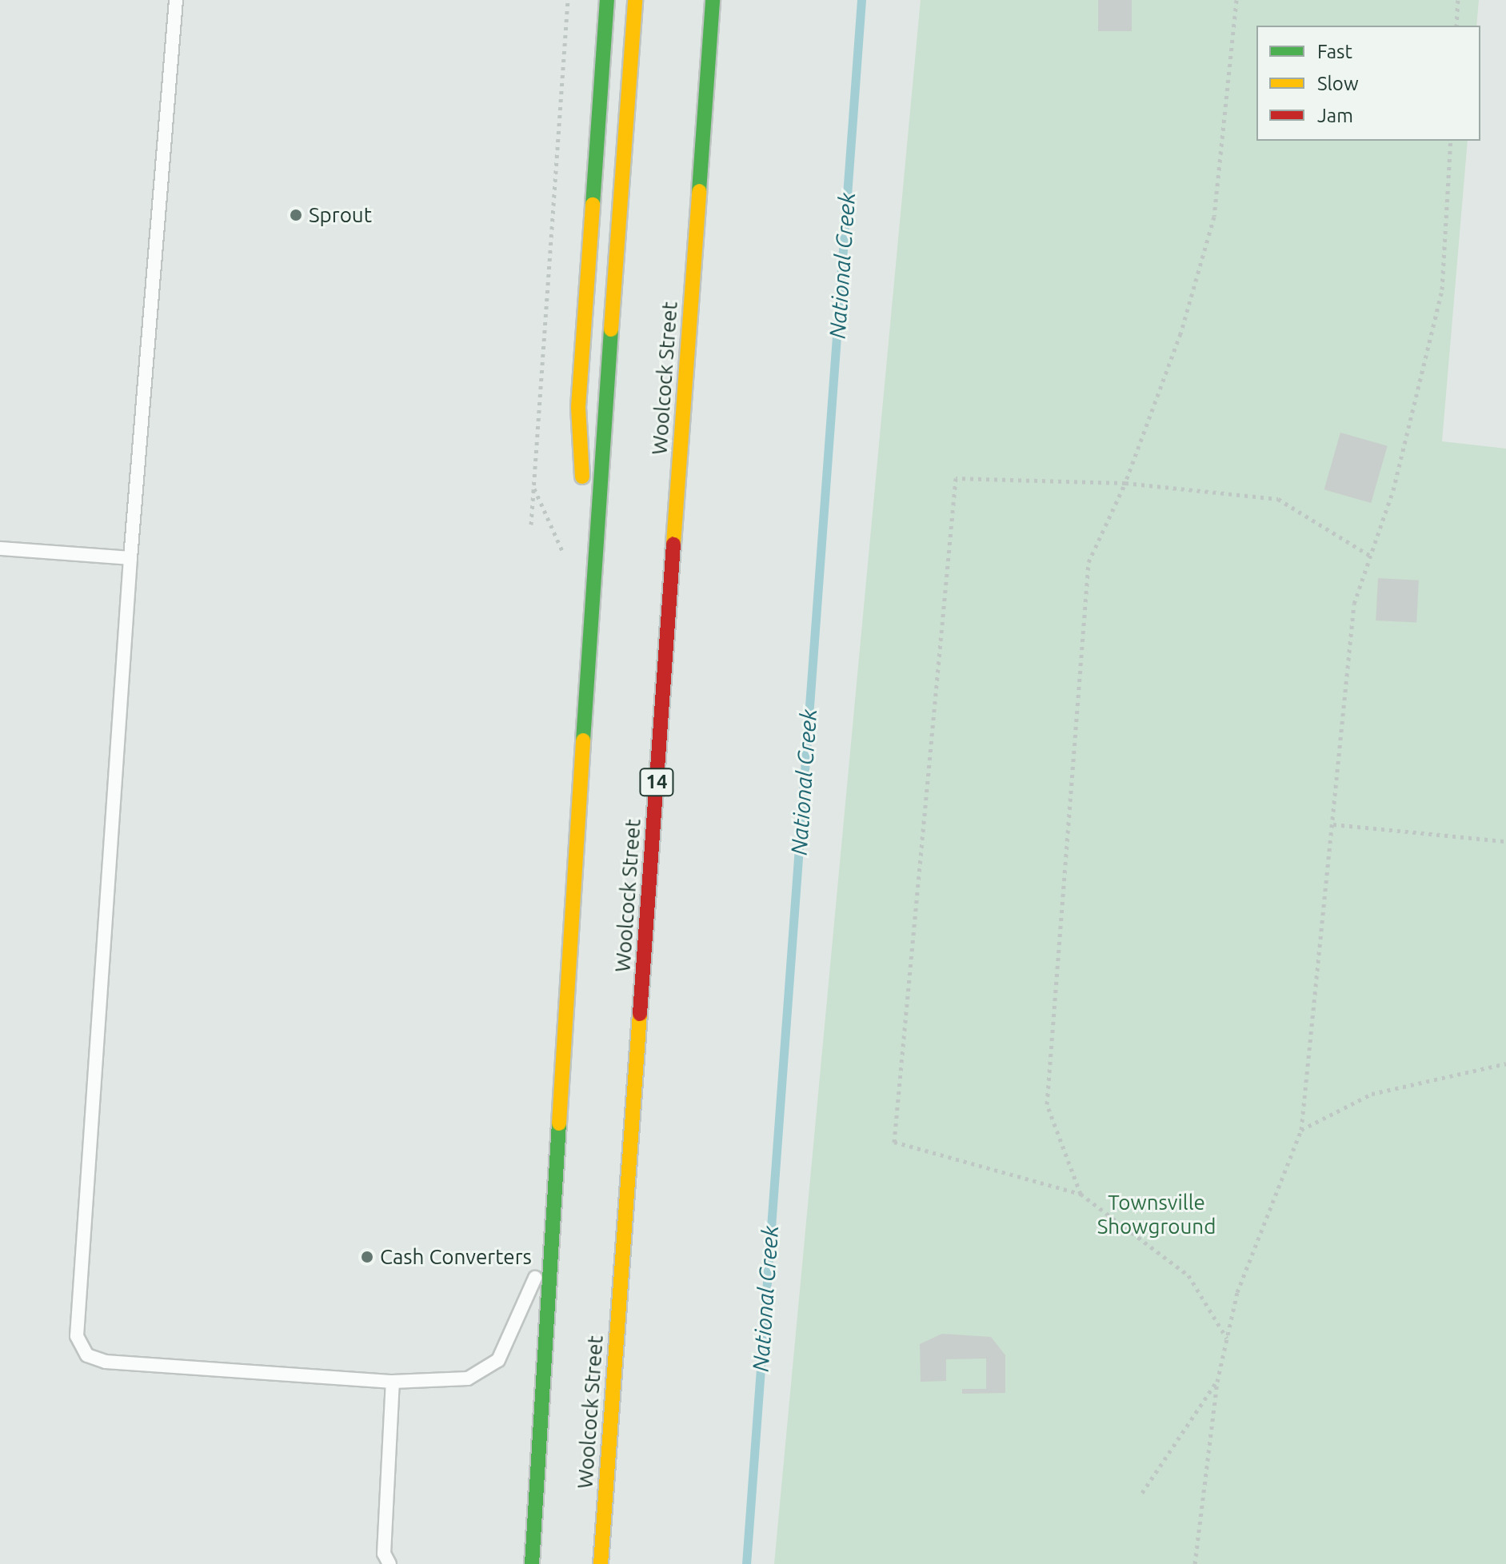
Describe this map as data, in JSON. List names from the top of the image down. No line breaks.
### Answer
{"streets":{"main road":["Woolcock Street","14"]},"water":["National Creek"],"parks":["Townsville Showground"],"places":["Sprout","Cash Converters"],"legend":["Fast","Slow","Jam"]}
